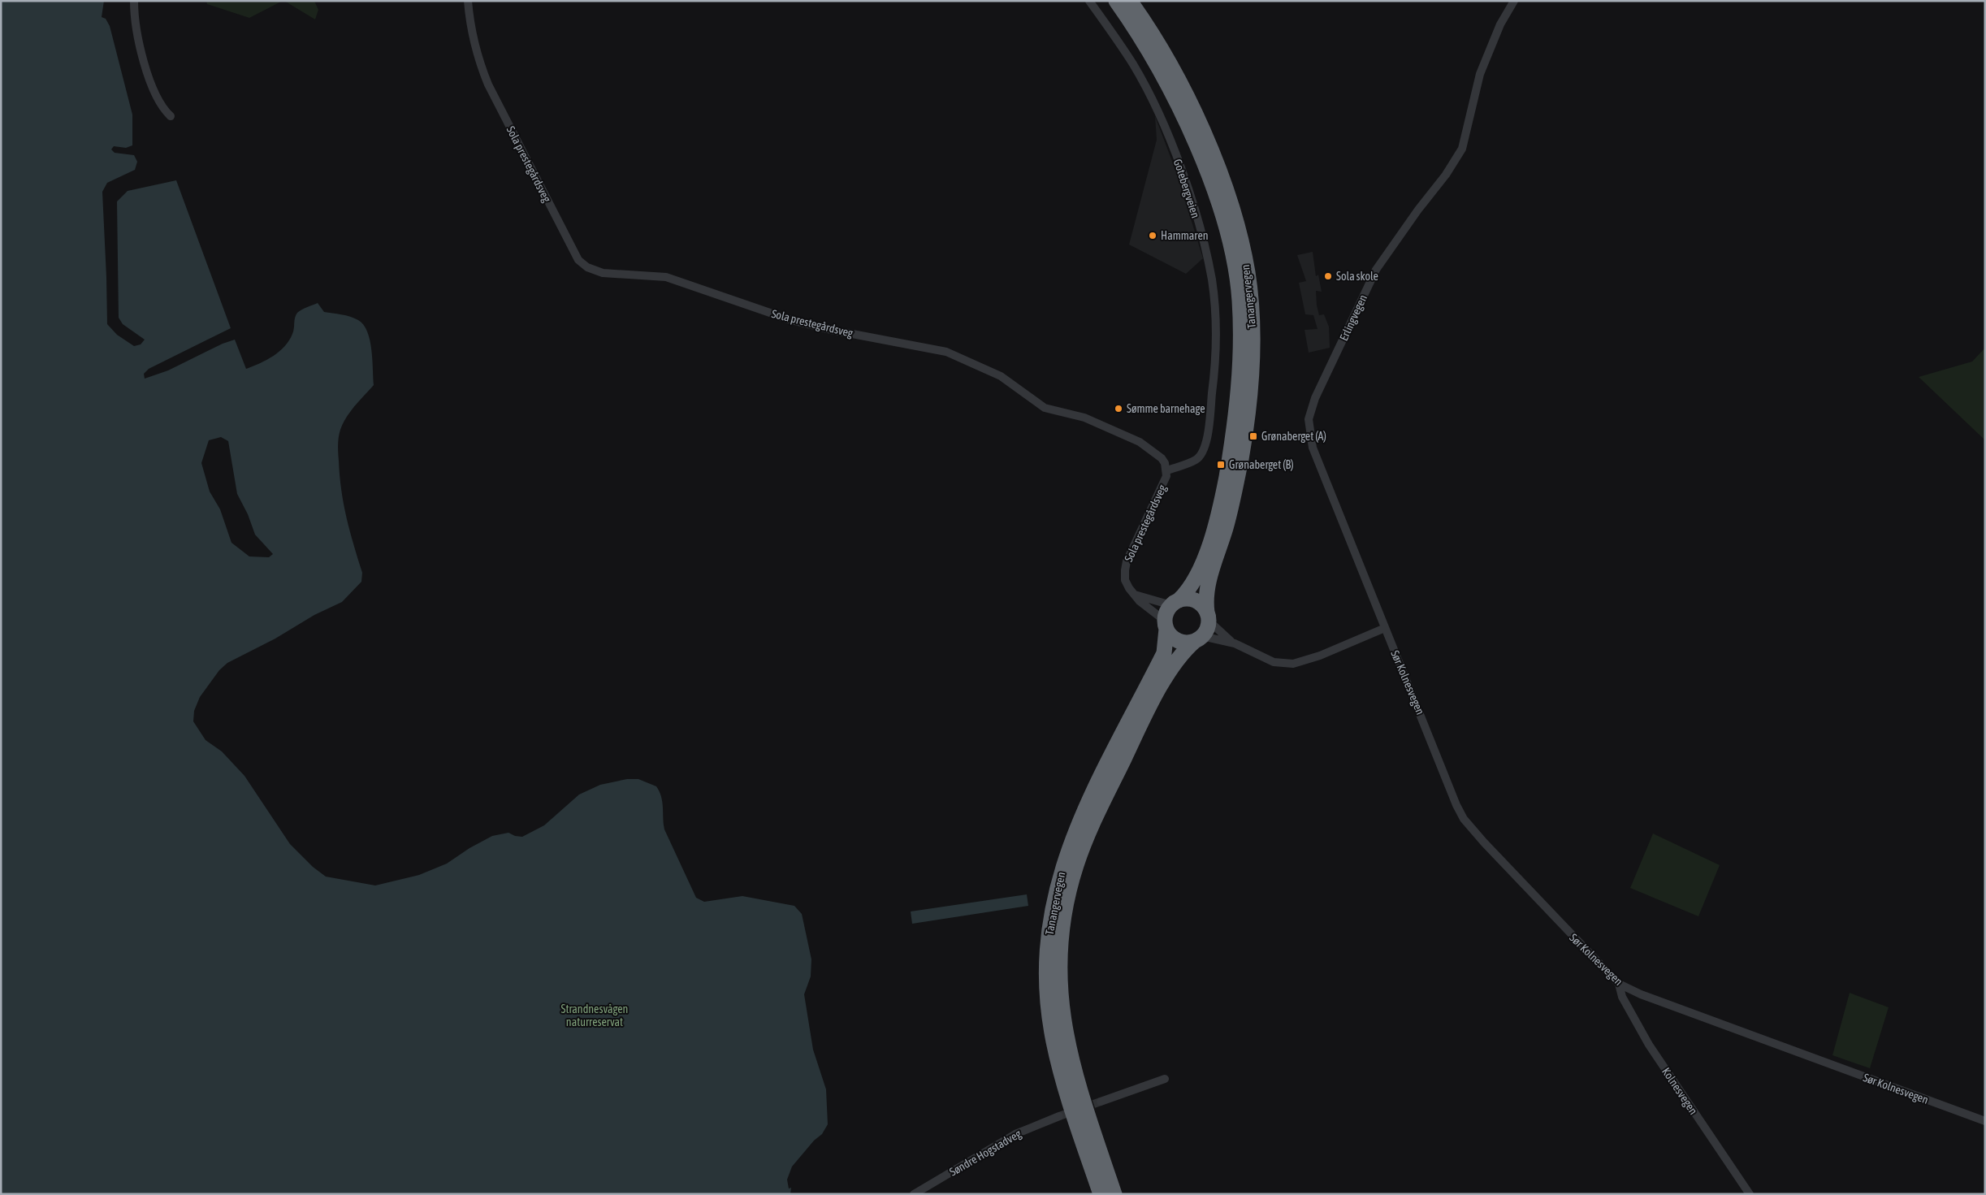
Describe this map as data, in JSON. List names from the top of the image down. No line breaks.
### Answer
{"streets":{"highway":["Tanangervegen"],"street":["Sola prestegårdsveg","Gotebergveien","Erlingvegen","Sør Kolnesvegen","Kolnesvegen","Søndre Hogstadveg"]},"crossings":[["Sola prestegårdsveg","Gotebergveien"],["Sola prestegårdsveg","Tanangervegen"],["Erlingvegen","Sør Kolnesvegen"],["Sør Kolnesvegen","Kolnesvegen"]],"parks":["Strandnesvågen naturreservat"],"places":{"other":["Hammaren","Sola skole","Sømme barnehage"],"transit":["Grønaberget (A)","Grønaberget (B)"]}}
